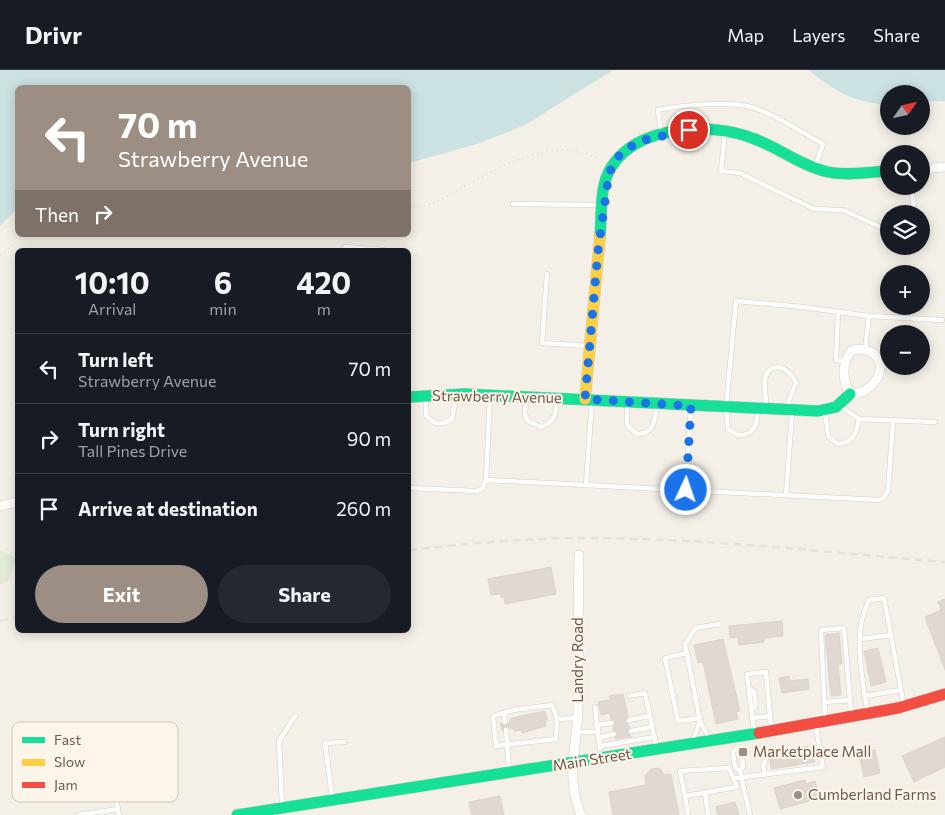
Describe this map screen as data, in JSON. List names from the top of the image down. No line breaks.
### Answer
{"streets":{"main road":["Strawberry Avenue","Main Street"],"street":["Landry Road"]},"crossings":[["Landry Road","Main Street"]],"places":{"transit":["Marketplace Mall"],"other":["Cumberland Farms"]},"legend":["Fast","Slow","Jam"],"north":"top right","page":{"header":"Drivr","nav":["Map","Layers","Share"],"map_buttons":["+","−"],"turn":["70 m","Strawberry Avenue"],"then":"Then","eta":["10:10","Arrival","6","min","420","m"],"list":[{"name":"Turn left","note":"Strawberry Avenue","value":"70 m"},{"name":"Turn right","note":"Tall Pines Drive","value":"90 m"},{"name":"Arrive at destination","value":"260 m"}],"buttons":["Exit","Share"]}}
